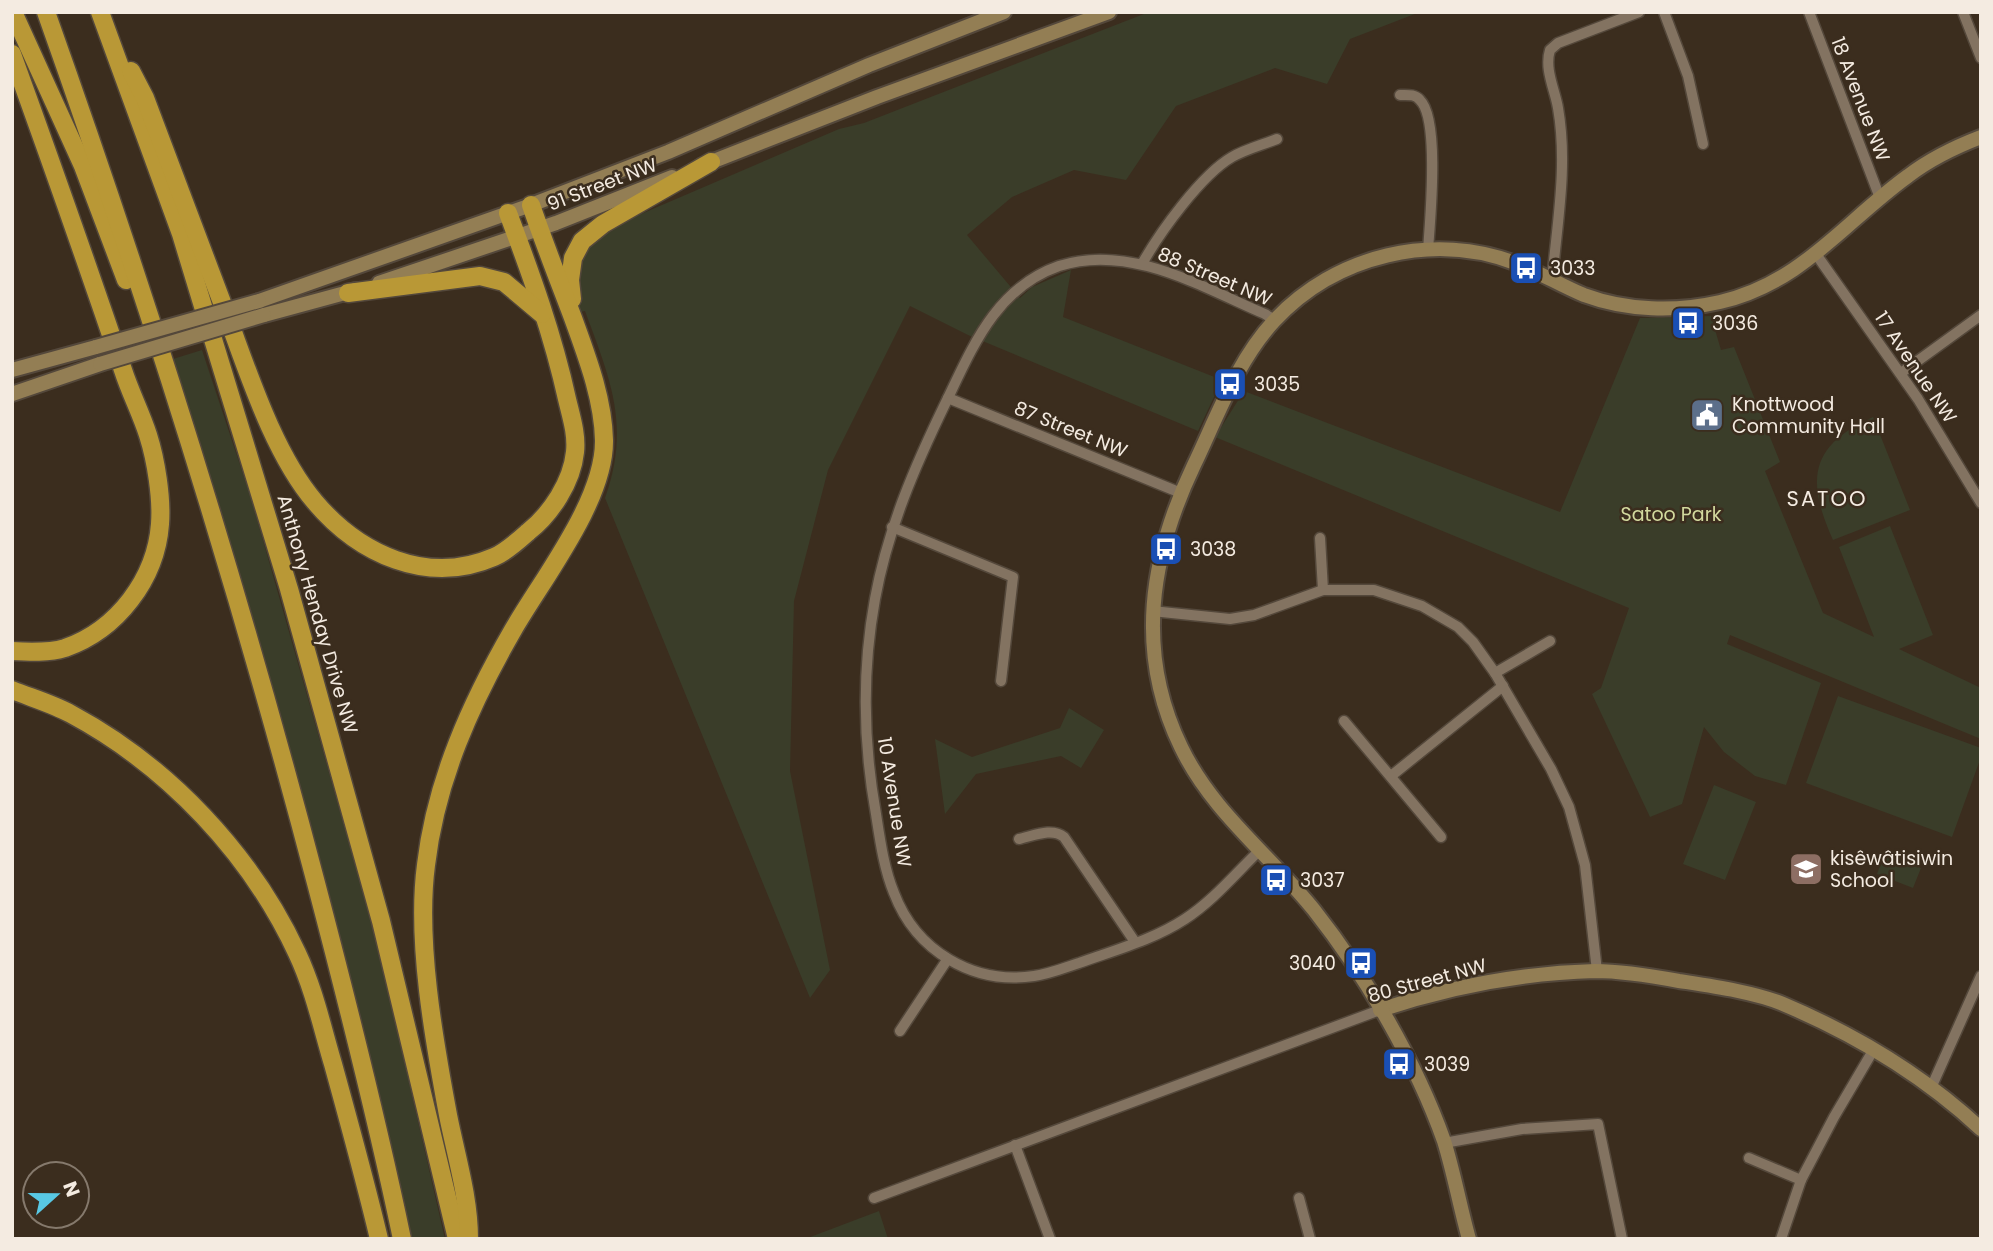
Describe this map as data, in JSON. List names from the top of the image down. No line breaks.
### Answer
{"streets":{"highway":["Anthony Henday Drive NW"],"street":["18 Avenue NW","91 Street NW","88 Street NW","17 Avenue NW","87 Street NW","10 Avenue NW","80 Street NW"]},"crossings":[["88 Street NW","10 Avenue NW"],["87 Street NW","10 Avenue NW"]],"districts":["SATOO"],"parks":["Satoo Park"],"places":{"bus stop":["3033","3036","3035","3038","3037","3040","3039"],"public building":["Knottwood Community Hall"],"school or university":["kisêwâtisiwin School"]},"north":"right"}
